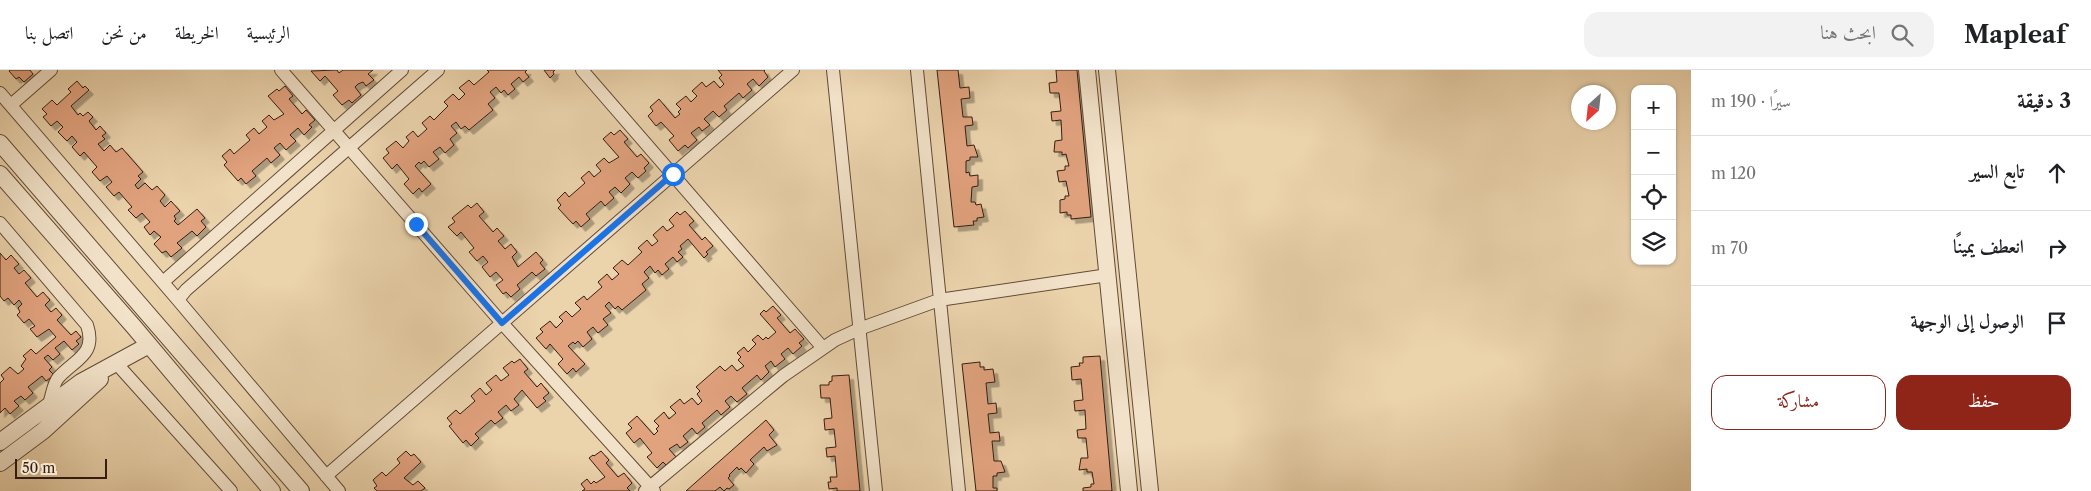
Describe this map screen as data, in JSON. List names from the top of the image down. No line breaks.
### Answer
{"scale_bar":"50 m","north":"bottom left","page":{"header":"Mapleaf","search":"ابحث هنا","nav":["الرئيسية","الخريطة","من نحن","اتصل بنا"],"heading":["3 دقيقة","سيرًا · 190 m"],"map_buttons":["+","−"],"list":[["تابع السير","120 m"],["انعطف يمينًا","70 m"],"الوصول إلى الوجهة"],"buttons":["حفظ","مشاركة"],"scale":"50 m"}}
